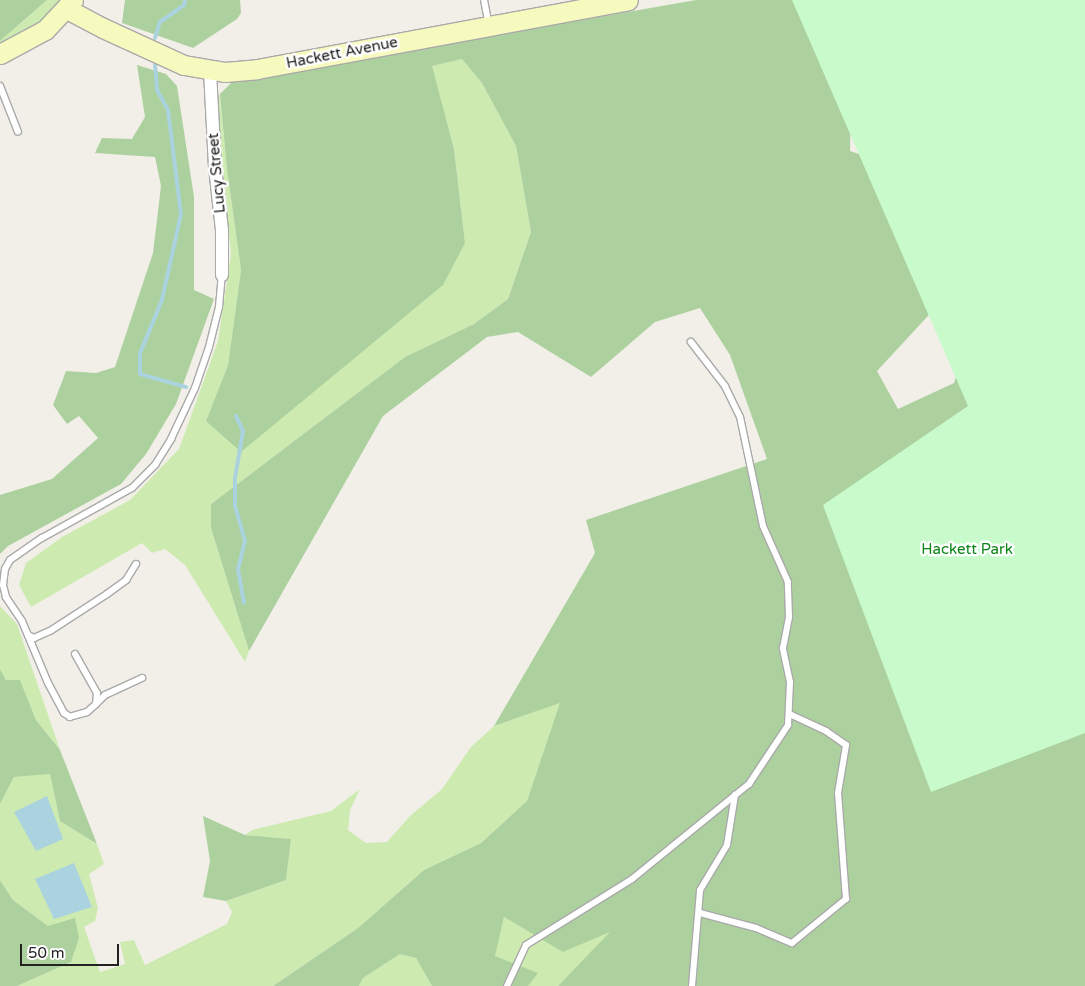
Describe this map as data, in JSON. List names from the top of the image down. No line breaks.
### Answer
{"streets":{"main road":["Hackett Avenue"],"street":["Lucy Street"]},"crossings":[["Hackett Avenue","Lucy Street"]],"parks":["Hackett Park"],"scale_bar":"50 m"}
